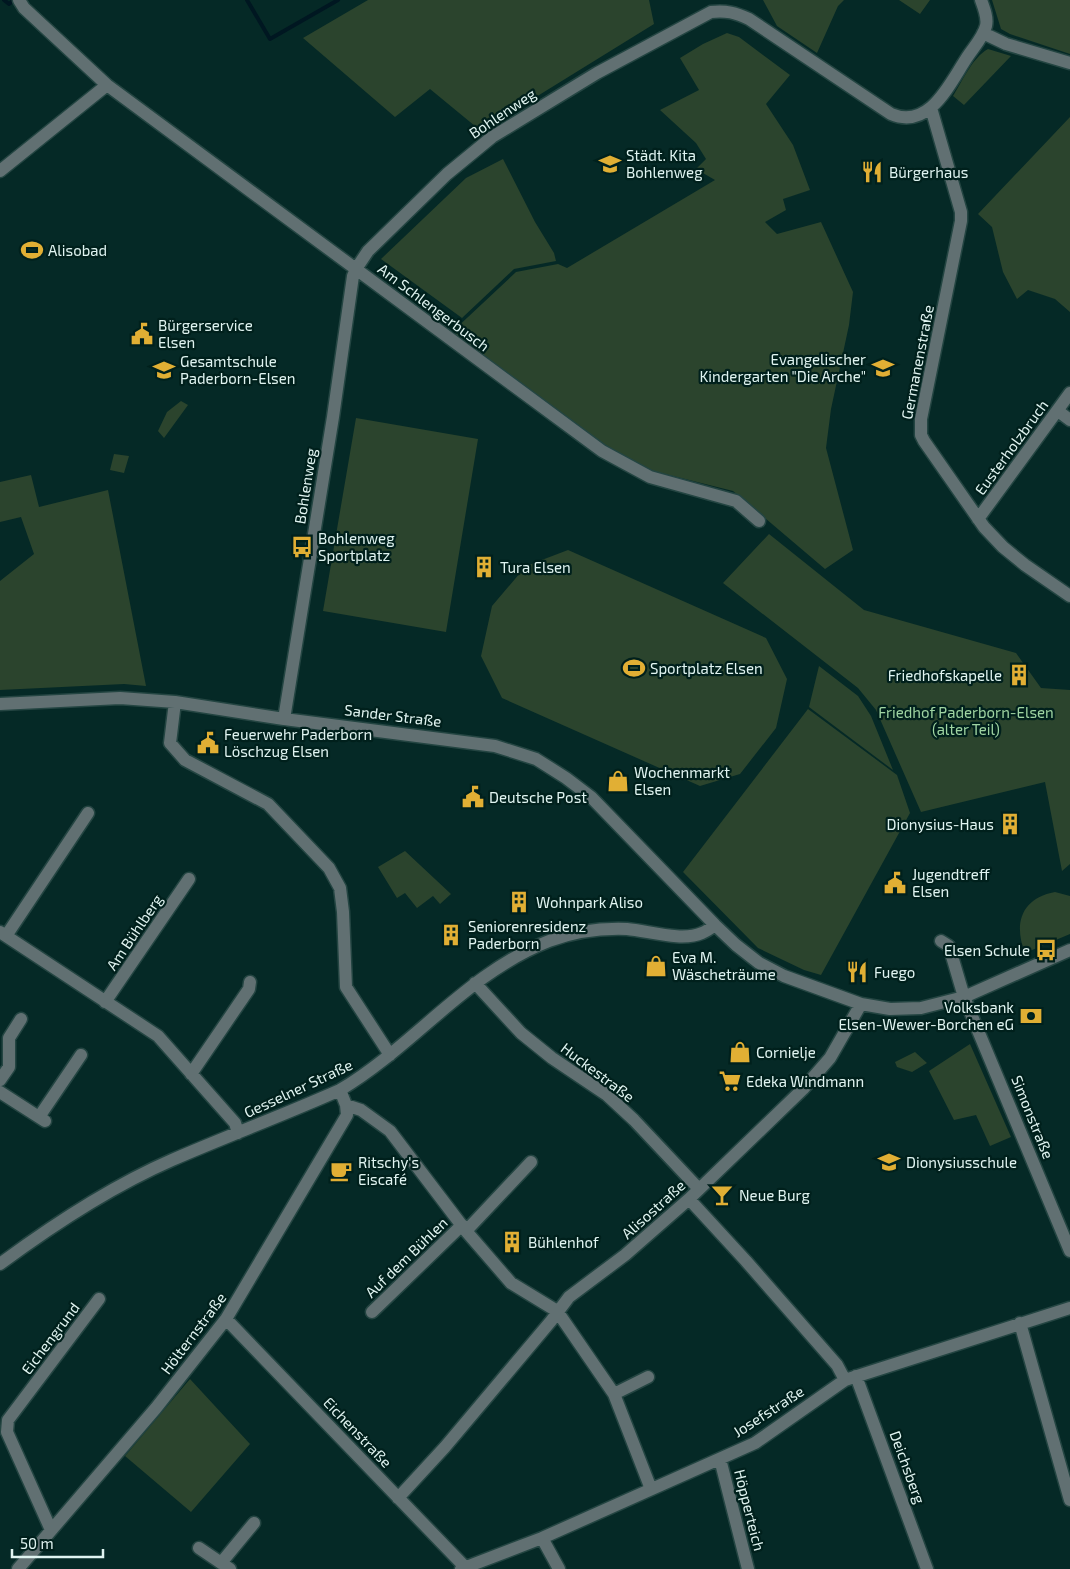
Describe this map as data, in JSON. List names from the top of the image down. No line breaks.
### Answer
{"streets":{"street":["Bohlenweg","Am Schlengerbusch","Germanenstraße","Eusterholzbruch","Sander Straße","Am Bühlberg","Huckestraße","Gesselner Straße","Simonstraße","Alisostraße","Auf dem Bühlen","Hölternstraße","Eichengrund","Josefstraße","Eichenstraße","Deichsberg","Höpperteich"]},"crossings":[["Bohlenweg","Am Schlengerbusch"],["Bohlenweg","Germanenstraße"],["Bohlenweg","Sander Straße"],["Germanenstraße","Eusterholzbruch"],["Sander Straße","Gesselner Straße"],["Sander Straße","Simonstraße"],["Sander Straße","Alisostraße"],["Huckestraße","Gesselner Straße"],["Huckestraße","Alisostraße"],["Alisostraße","Auf dem Bühlen"],["Alisostraße","Eichenstraße"],["Auf dem Bühlen","Hölternstraße"],["Auf dem Bühlen","Josefstraße"],["Hölternstraße","Eichengrund"],["Hölternstraße","Eichenstraße"],["Josefstraße","Eichenstraße"],["Josefstraße","Deichsberg"],["Josefstraße","Höpperteich"]],"parks":["Friedhof Paderborn-Elsen (alter Teil)"],"places":{"school or university":["Städt. Kita Bohlenweg","Evangelischer Kindergarten \"Die Arche\"","Gesamtschule Paderborn-Elsen","Dionysiusschule"],"restaurant":["Bürgerhaus","Fuego"],"sports":["Alisobad","Sportplatz Elsen"],"public building":["Bürgerservice Elsen","Feuerwehr Paderborn Löschzug Elsen","Deutsche Post","Jugendtreff Elsen"],"bus stop":["Bohlenweg Sportplatz","Elsen Schule"],"building":["Tura Elsen","Friedhofskapelle","Dionysius-Haus","Wohnpark Aliso","Seniorenresidenz Paderborn","Bühlenhof"],"shop":["Wochenmarkt Elsen","Eva M. Wäscheträume","Cornielje"],"bank":["Volksbank Elsen-Wewer-Borchen eG"],"supermarket":["Edeka Windmann"],"cafe":["Ritschy's Eiscafé"],"bar":["Neue Burg"]},"scale_bar":"50 m"}
